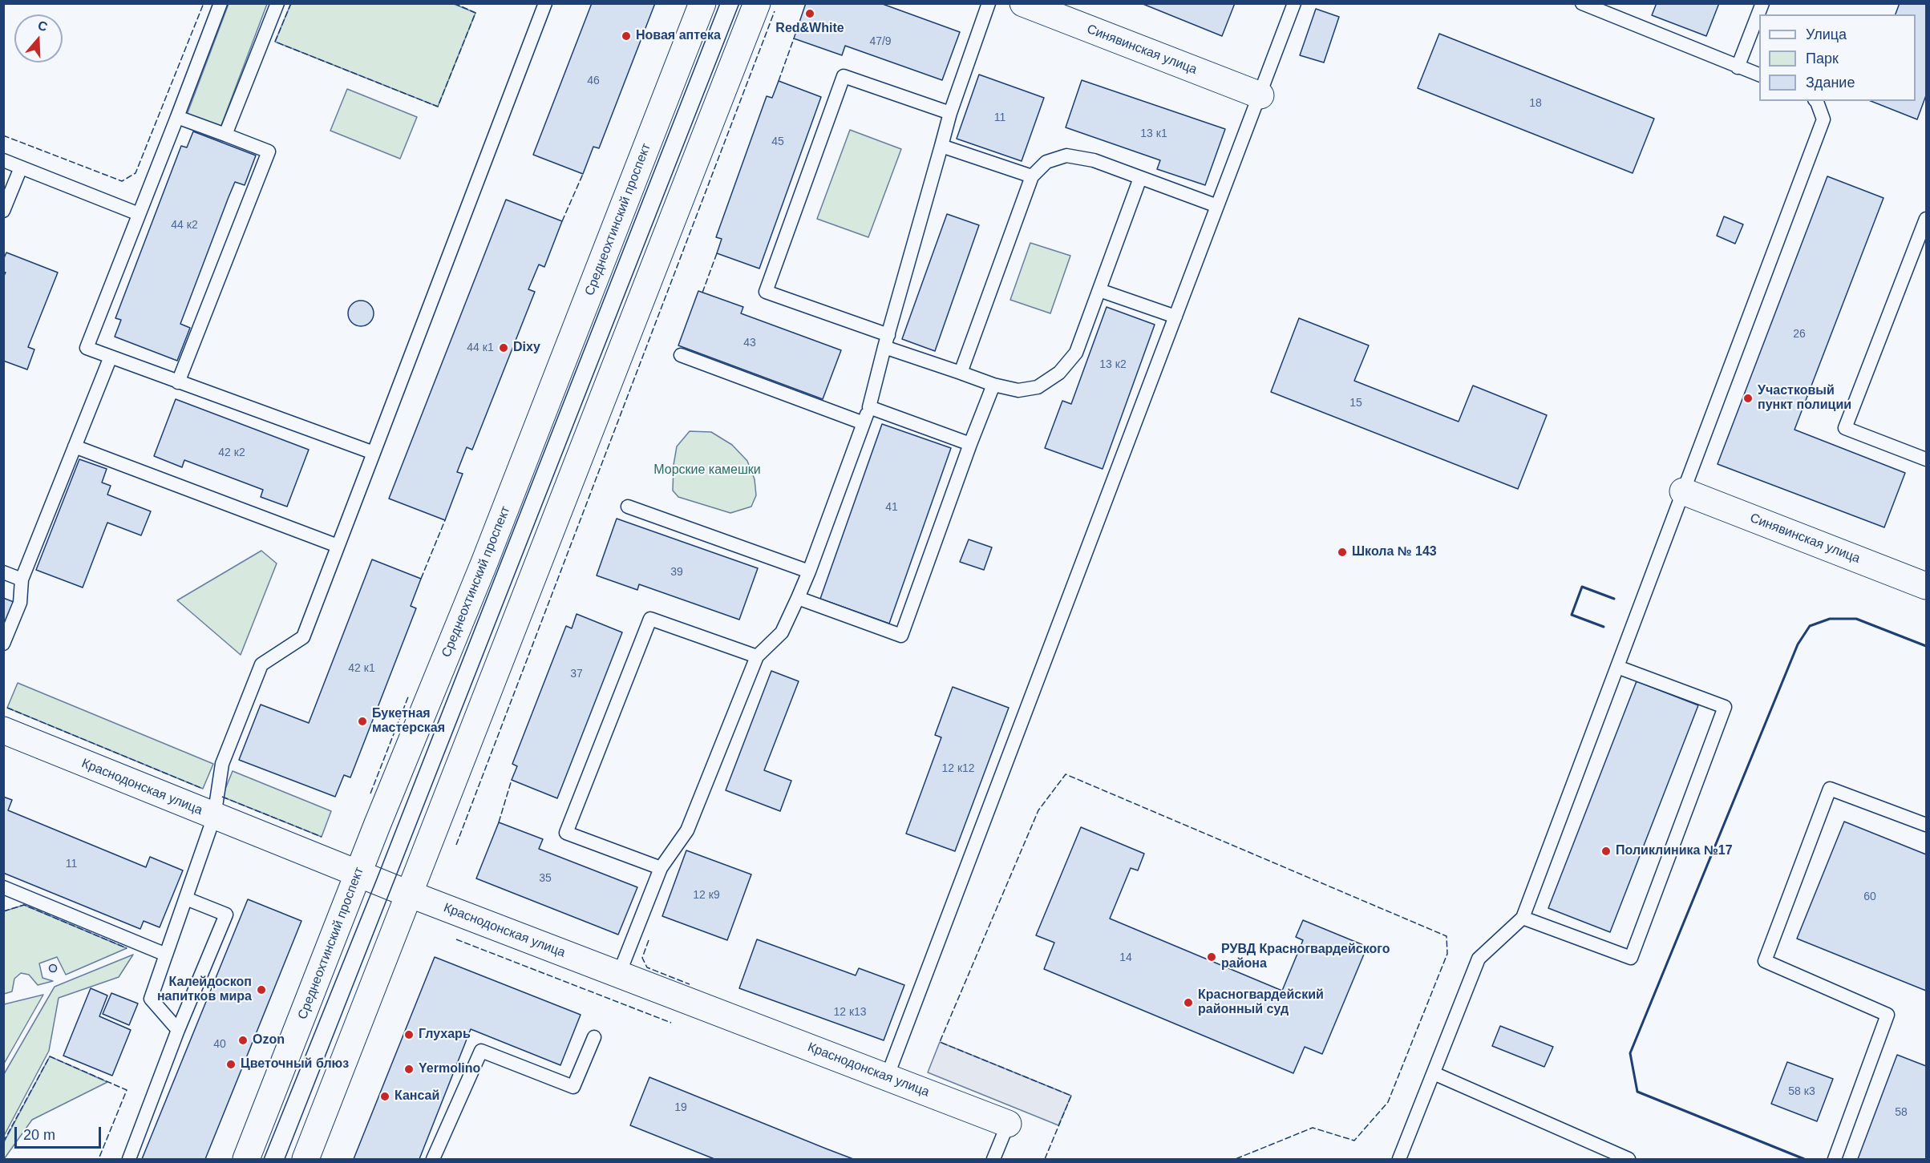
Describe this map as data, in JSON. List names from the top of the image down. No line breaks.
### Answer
{"streets":{"main road":["Синявинская улица","Среднеохтинский проспект","Краснодонская улица"]},"crossings":[["Среднеохтинский проспект","Краснодонская улица"]],"parks":["Морские камешки"],"places":["Red&White","Новая аптека","Dixy","Участковый пункт полиции","Школа № 143","Букетная мастерская","Поликлиника №17","РУВД Красногвардейского района","Калейдоскоп напитков мира","Красногвардейский районный суд","Глухарь","Ozon","Цветочный блюз","Yermolino","Кансай"],"house_numbers":["47/9","46","18","11","13 к1","45","44 к2","26","43","44 к1","13 к2","15","42 к2","41","39","42 к1","37","12 к12","11","35","12 к9","60","14","12 к13","40","58 к3","19","58"],"legend":["Улица","Парк","Здание"],"scale_bar":"20 m","north":"top"}
